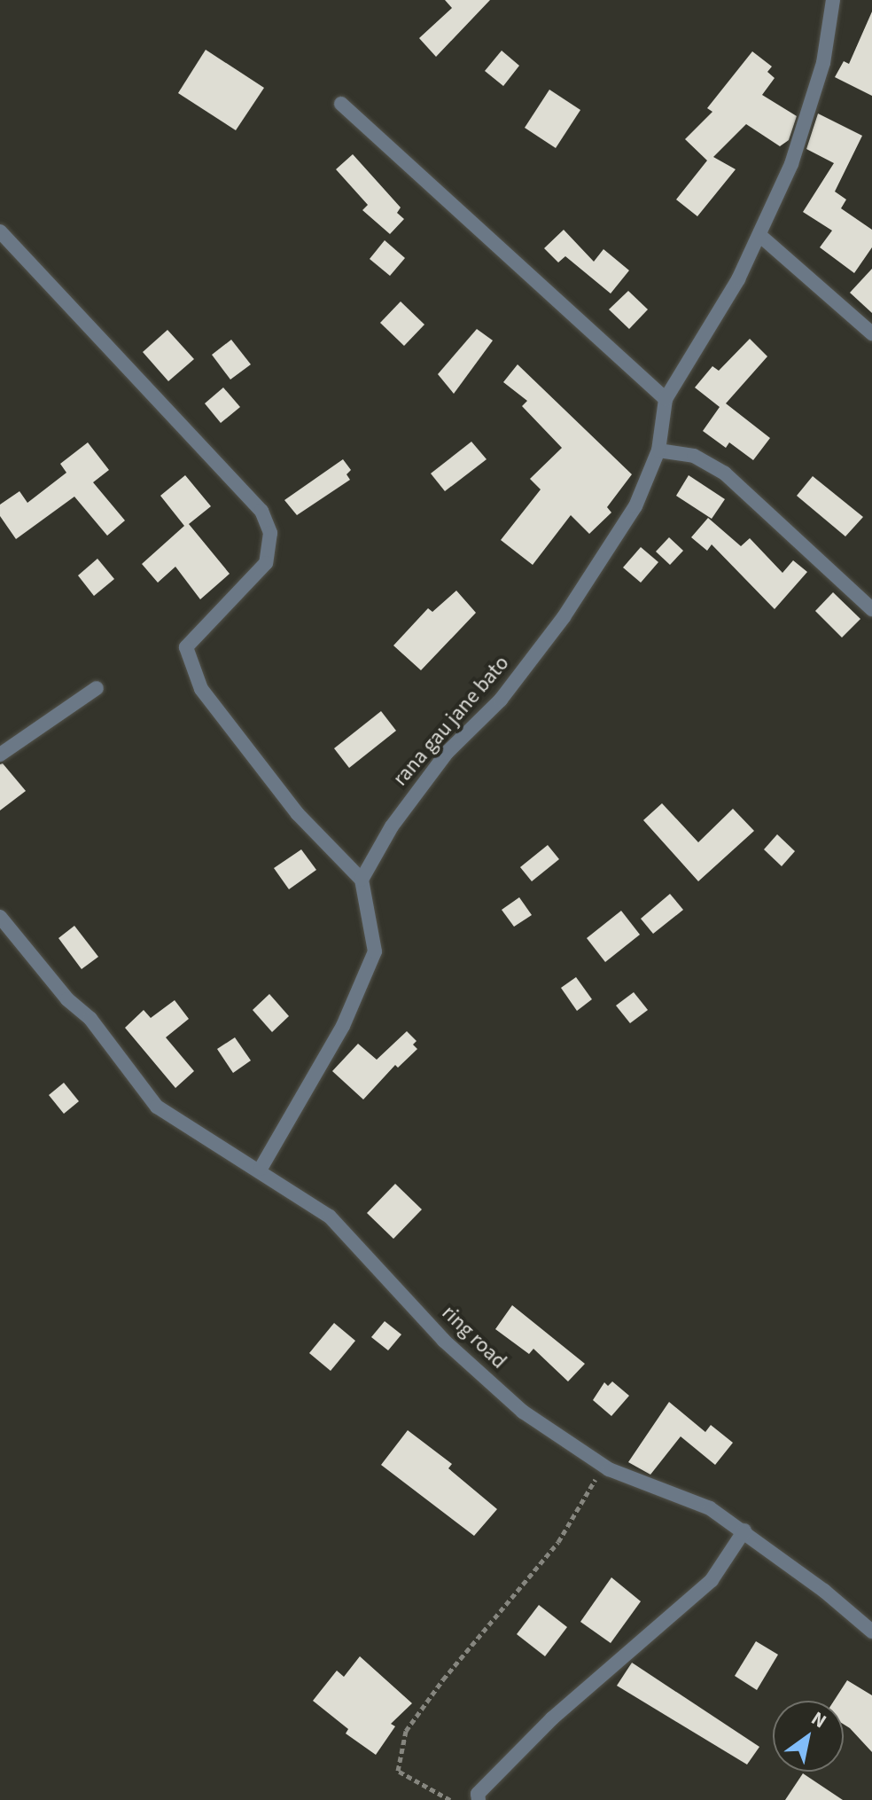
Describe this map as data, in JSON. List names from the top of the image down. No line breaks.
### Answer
{"streets":{"street":["rana gau jane bato","ring road"]},"north":"top right"}
